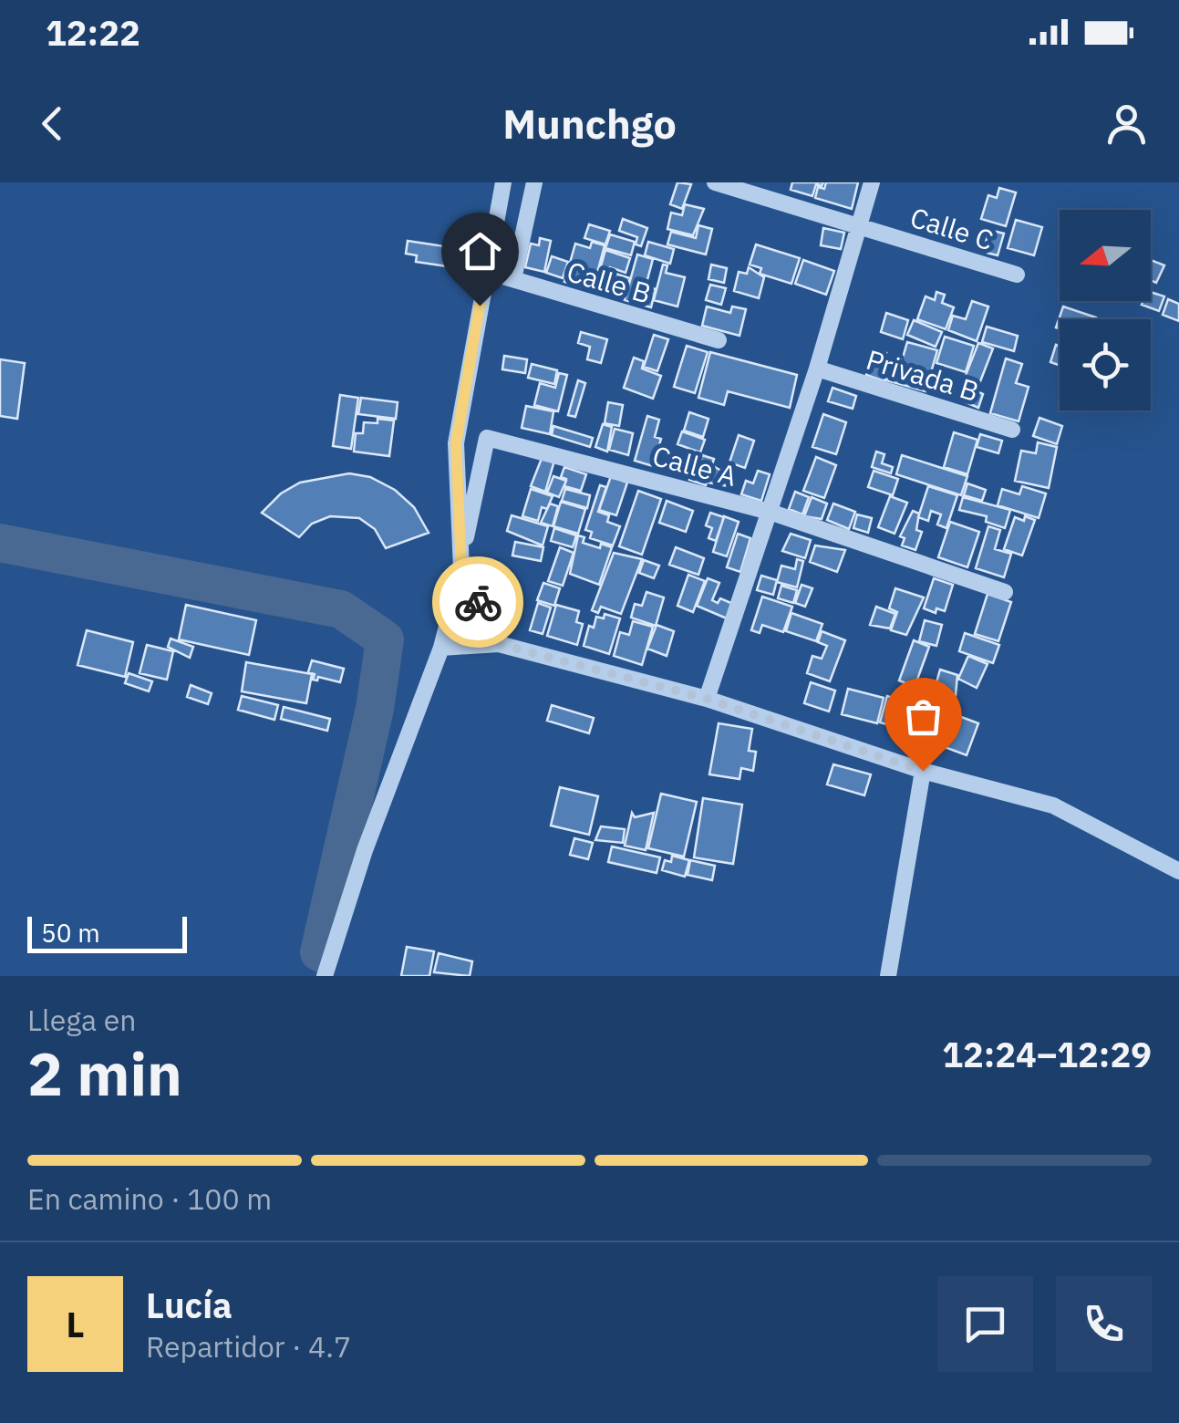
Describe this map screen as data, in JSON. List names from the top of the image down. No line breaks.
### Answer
{"streets":{"street":["Calle C","Calle B","Privada B","Calle A"]},"scale_bar":"50 m","north":"left","page":{"status":"12:22","header":"Munchgo","scale":"50 m","heading":["2 min","Llega en","12:24–12:29"],"panel":["Lucía","Repartidor · 4.7"],"bar":"En camino · 100 m","round":"L"}}
